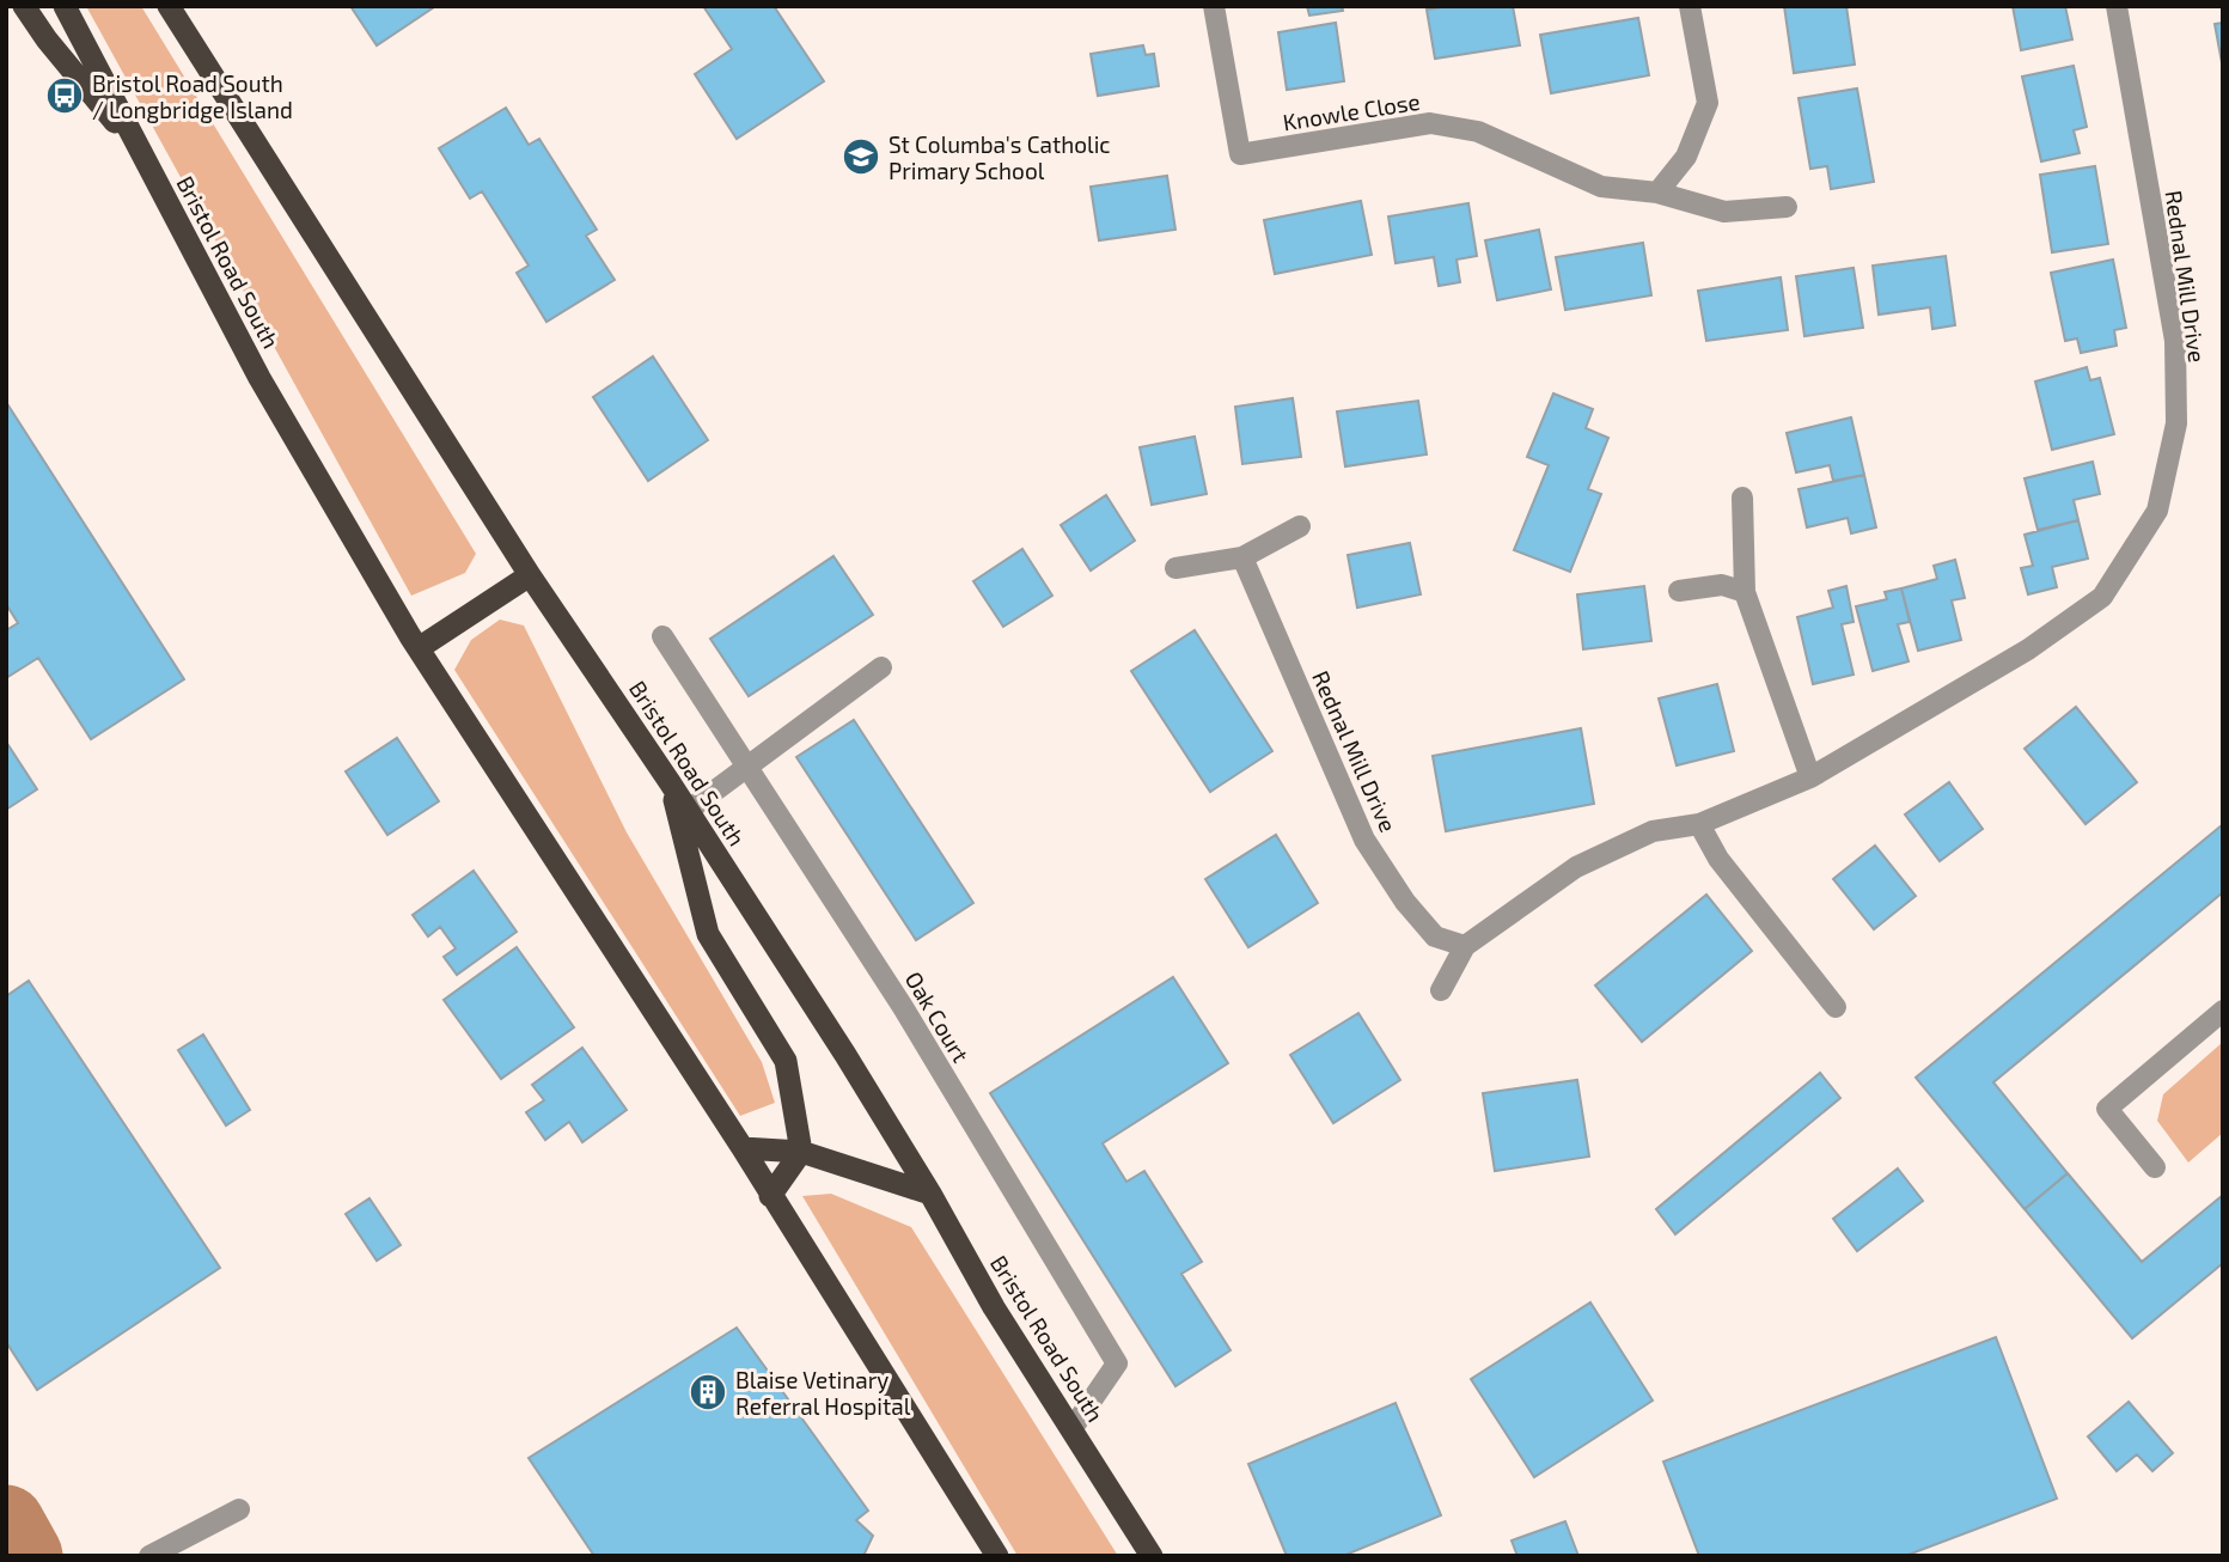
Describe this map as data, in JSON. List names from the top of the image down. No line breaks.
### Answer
{"streets":{"highway":["Bristol Road South"],"street":["Knowle Close","Rednal Mill Drive","Oak Court"]},"crossings":[["Bristol Road South","Oak Court"]],"places":{"bus stop":["Bristol Road South / Longbridge Island"],"school or university":["St Columba's Catholic Primary School"],"building":["Blaise Vetinary Referral Hospital"]}}
